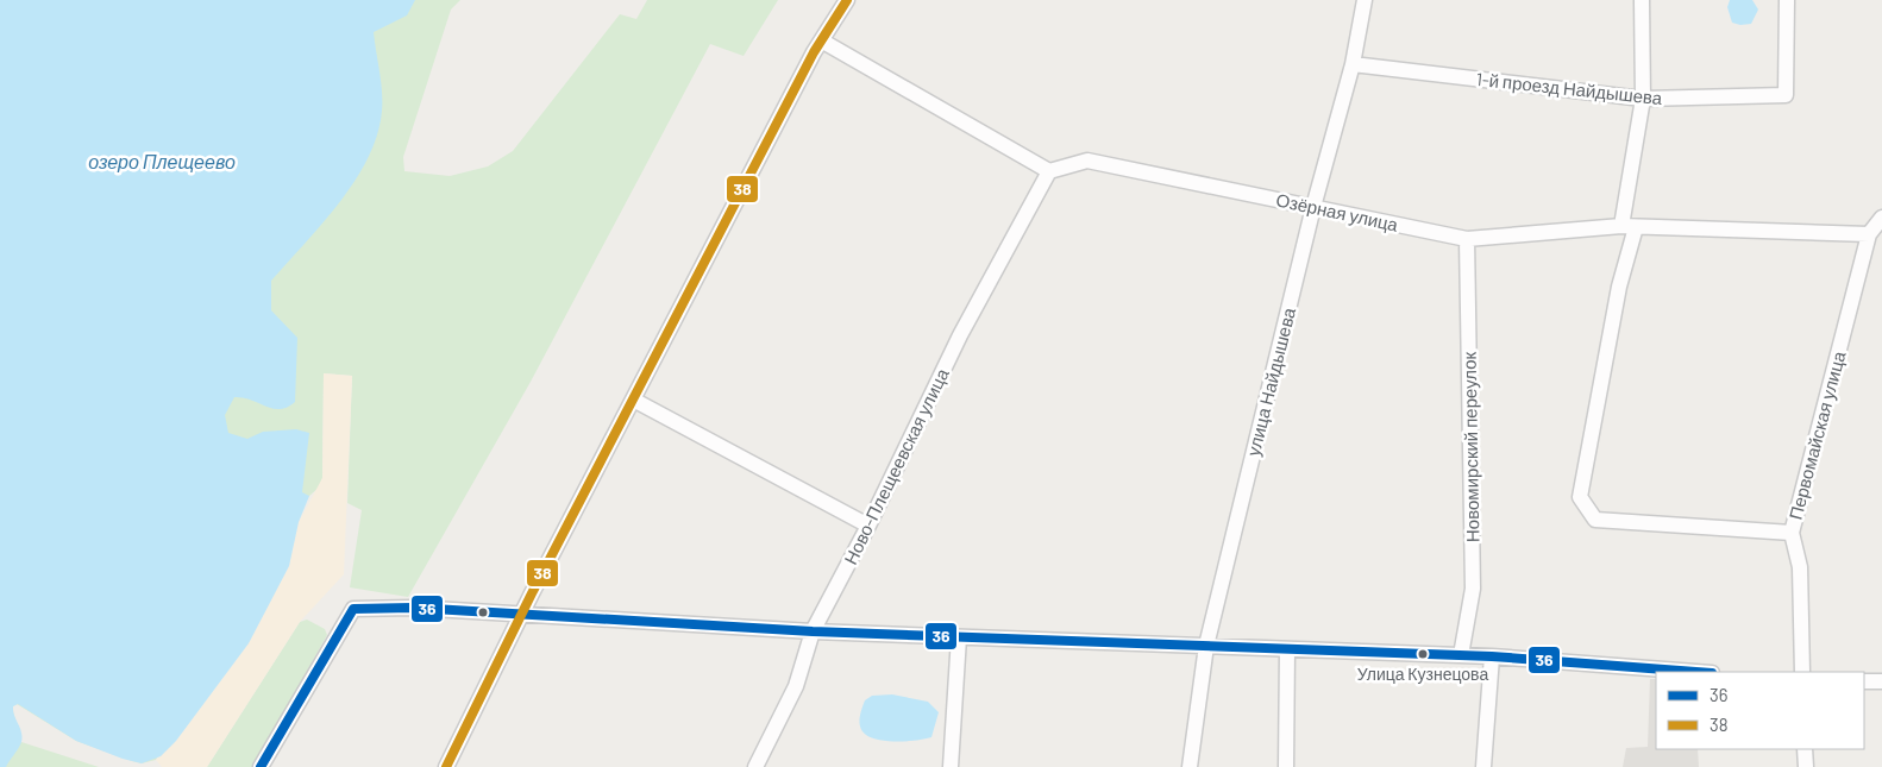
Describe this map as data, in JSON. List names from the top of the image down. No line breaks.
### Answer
{"streets":{"street":["1-й проезд Найдышева","Озёрная улица","улица Найдышева","Первомайская улица","Новомирский переулок","Ново-Плещеевская улица"]},"crossings":[["1-й проезд Найдышева","улица Найдышева"],["Озёрная улица","улица Найдышева"],["Озёрная улица","Первомайская улица"],["Озёрная улица","Новомирский переулок"],["Озёрная улица","Ново-Плещеевская улица"]],"water":["озеро Плещеево"],"places":["Улица Кузнецова"],"lines":["transit line 38","transit line 36"],"legend":["36","38"]}
